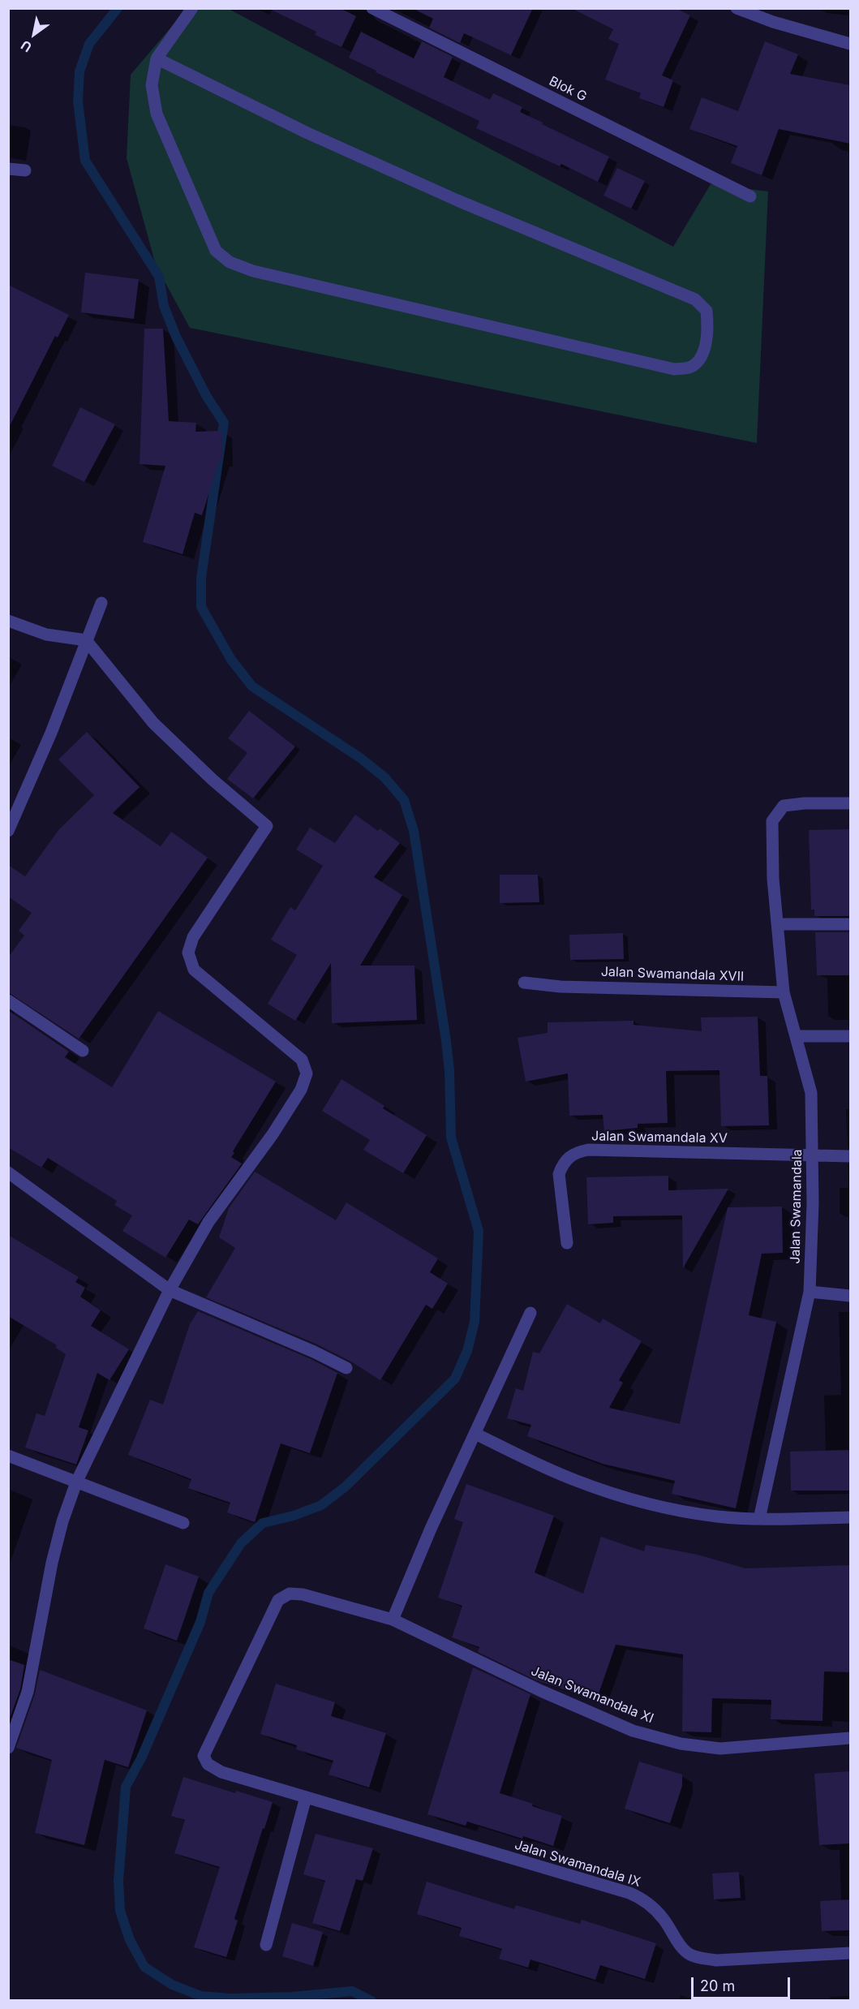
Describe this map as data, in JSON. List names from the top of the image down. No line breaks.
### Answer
{"streets":{"street":["Blok G","Jalan Swamandala XVII","Jalan Swamandala XV","Jalan Swamandala","Jalan Swamandala XI","Jalan Swamandala IX"]},"crossings":[["Jalan Swamandala XVII","Jalan Swamandala"],["Jalan Swamandala XV","Jalan Swamandala"],["Jalan Swamandala XI","Jalan Swamandala IX"]],"scale_bar":"20 m","north":"bottom left"}
